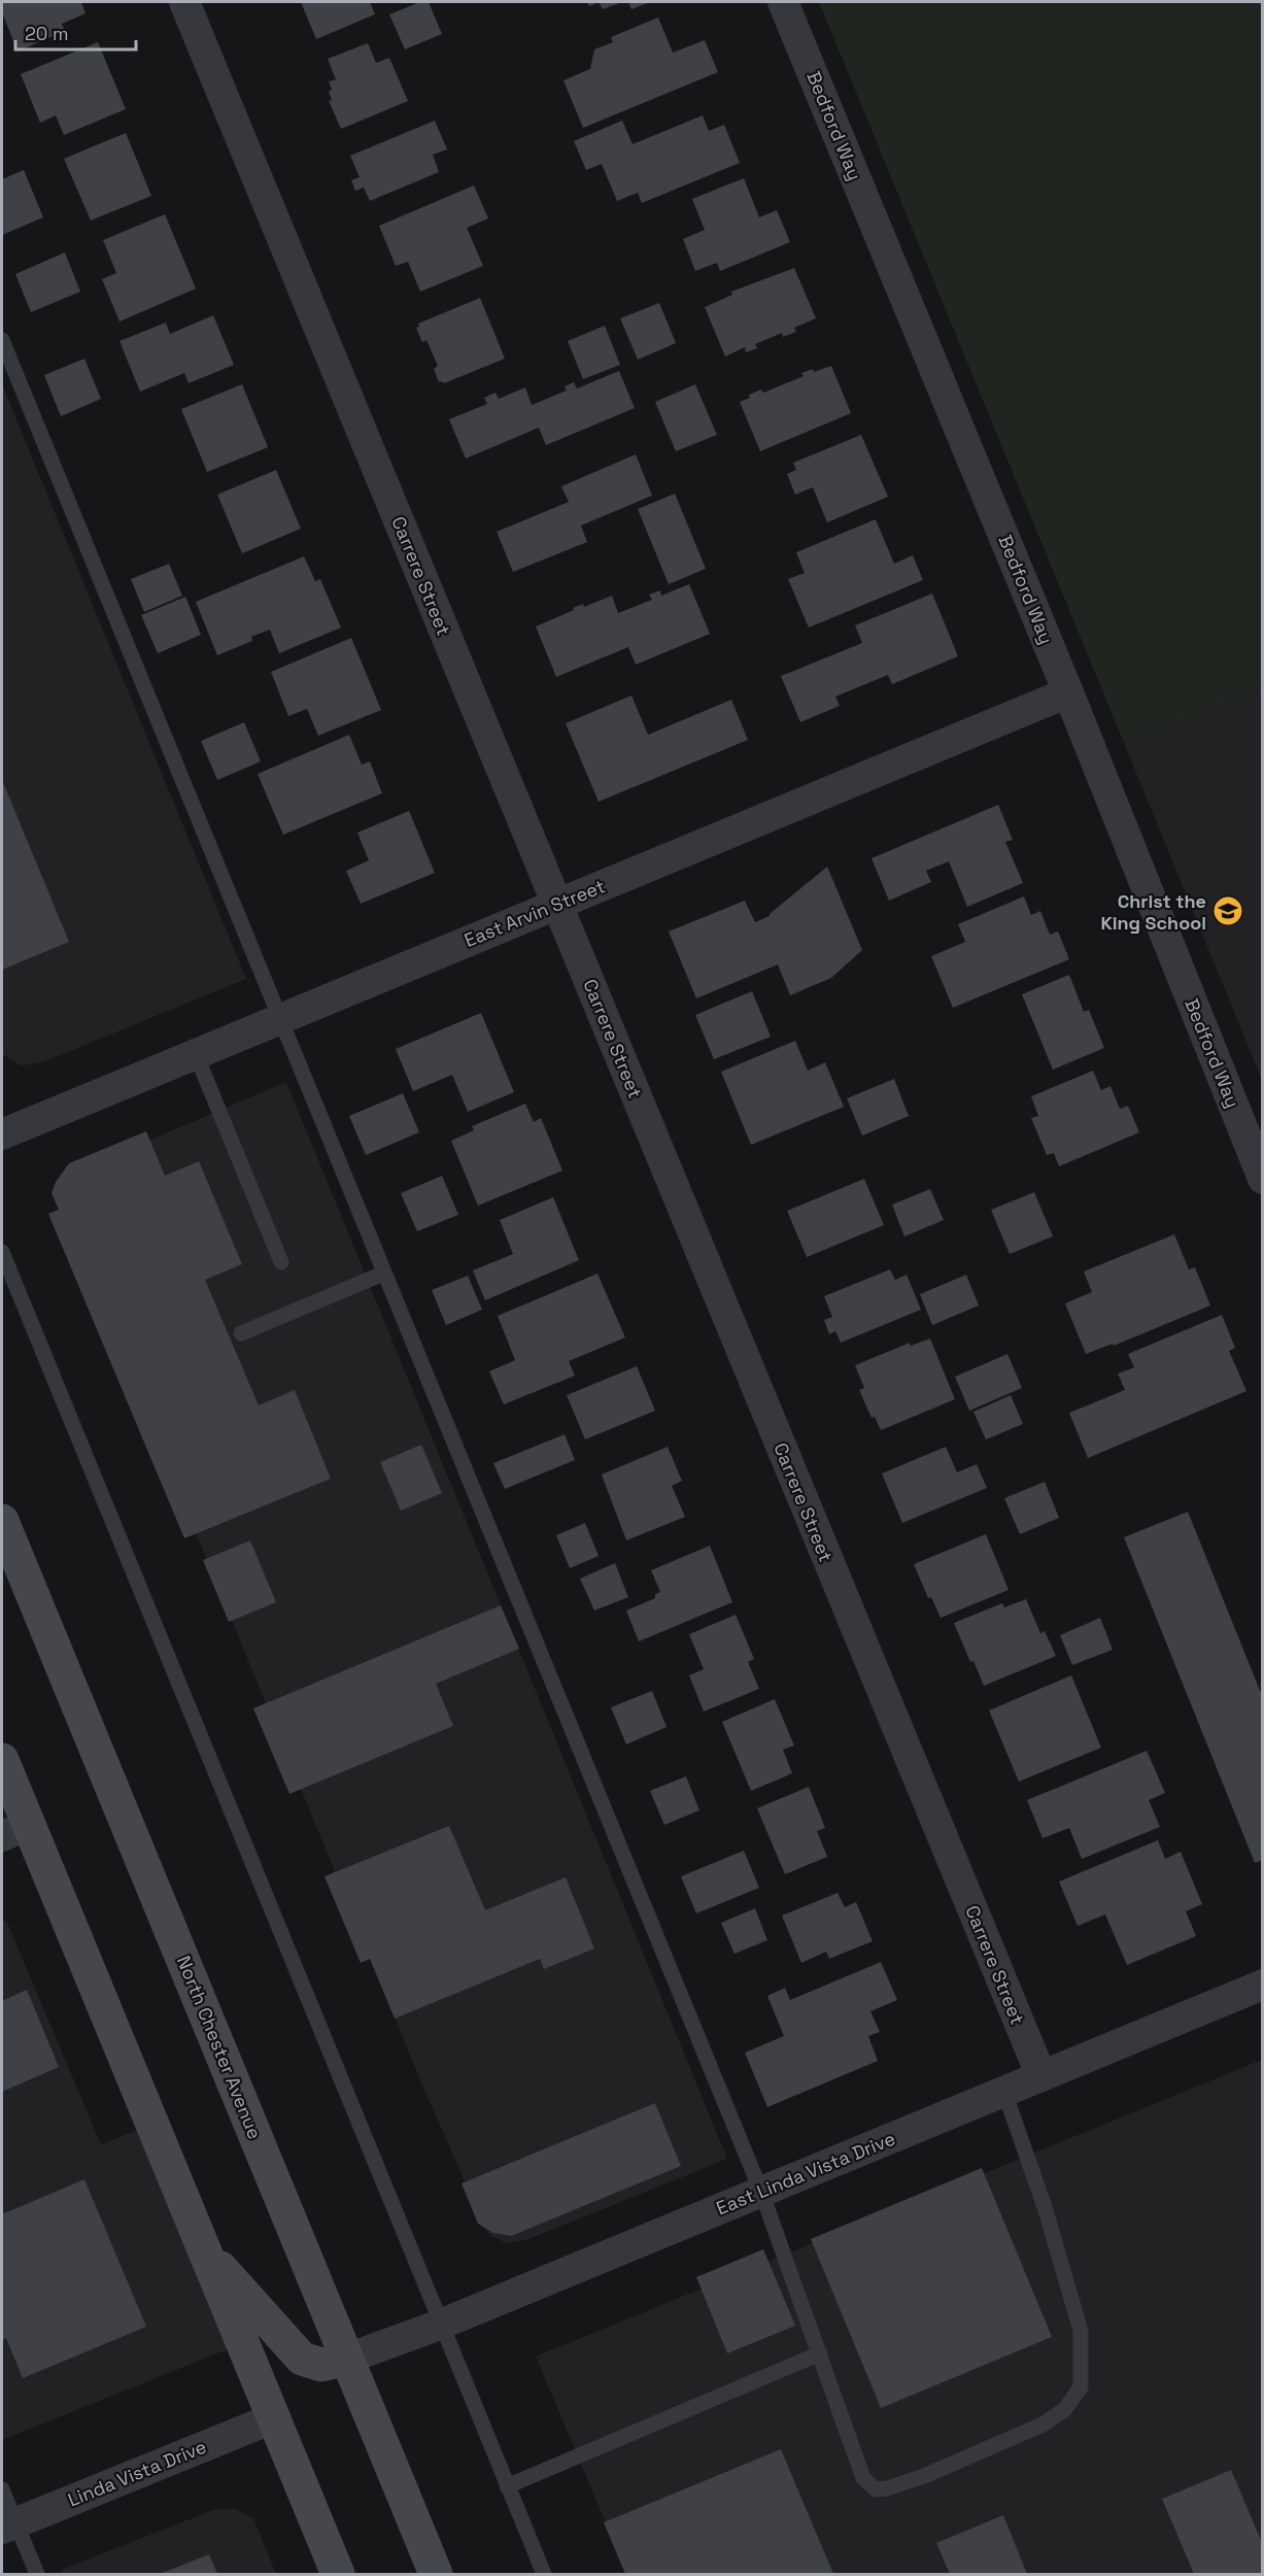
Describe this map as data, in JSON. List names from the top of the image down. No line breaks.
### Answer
{"streets":{"main road":["North Chester Avenue"],"street":["Bedford Way","Carrere Street","East Arvin Street","East Linda Vista Drive","Linda Vista Drive"]},"crossings":[["Bedford Way","East Arvin Street"],["Carrere Street","East Arvin Street"],["Carrere Street","East Linda Vista Drive"],["North Chester Avenue","East Linda Vista Drive"]],"places":{"school or university":["Christ the King School"]},"scale_bar":"20 m"}
